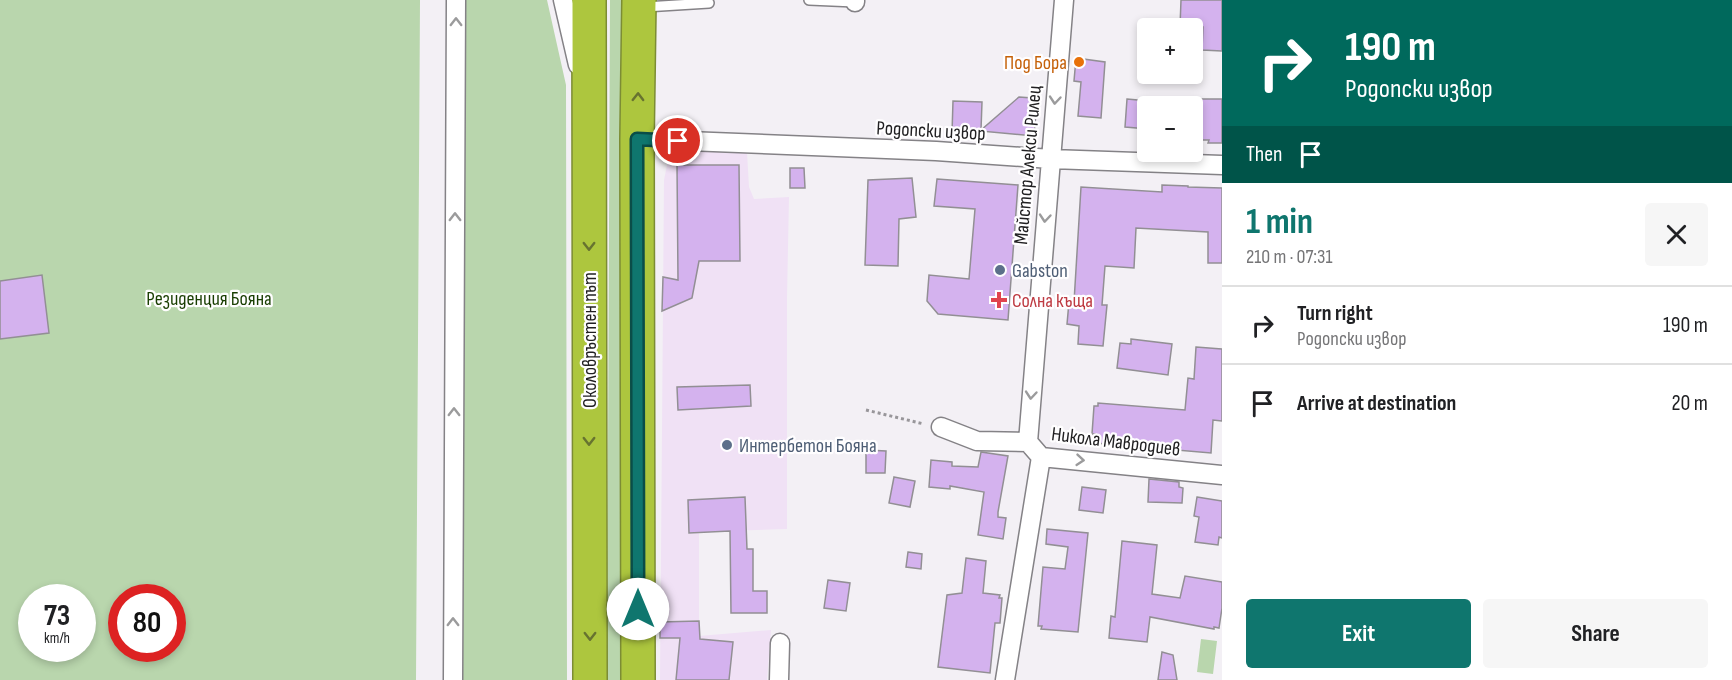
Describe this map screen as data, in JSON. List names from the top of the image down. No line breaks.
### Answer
{"streets":{"highway":["Околовръстен път"],"street":["Родопски извор","Майстор Алекси Рилец","Никола Мавродиев"]},"crossings":[["Родопски извор","Майстор Алекси Рилец"],["Майстор Алекси Рилец","Никола Мавродиев"]],"one_way":["Майстор Алекси Рилец","Никола Мавродиев"],"parks":["Резиденция Бояна"],"places":{"other":["Под Бора","Gabston","Интербетон Бояна"],"health":["Солна къща"]},"page":{"turn":["190 m","Родопски извор"],"map_buttons":["+","−"],"then":"Then","heading":["1 min","210 m · 07:31"],"list":[{"name":"Turn right","note":"Родопски извор","value":"190 m"},{"name":"Arrive at destination","value":"20 m"}],"speed":"73 km/h","limit":"80","buttons":["Exit","Share"]}}
